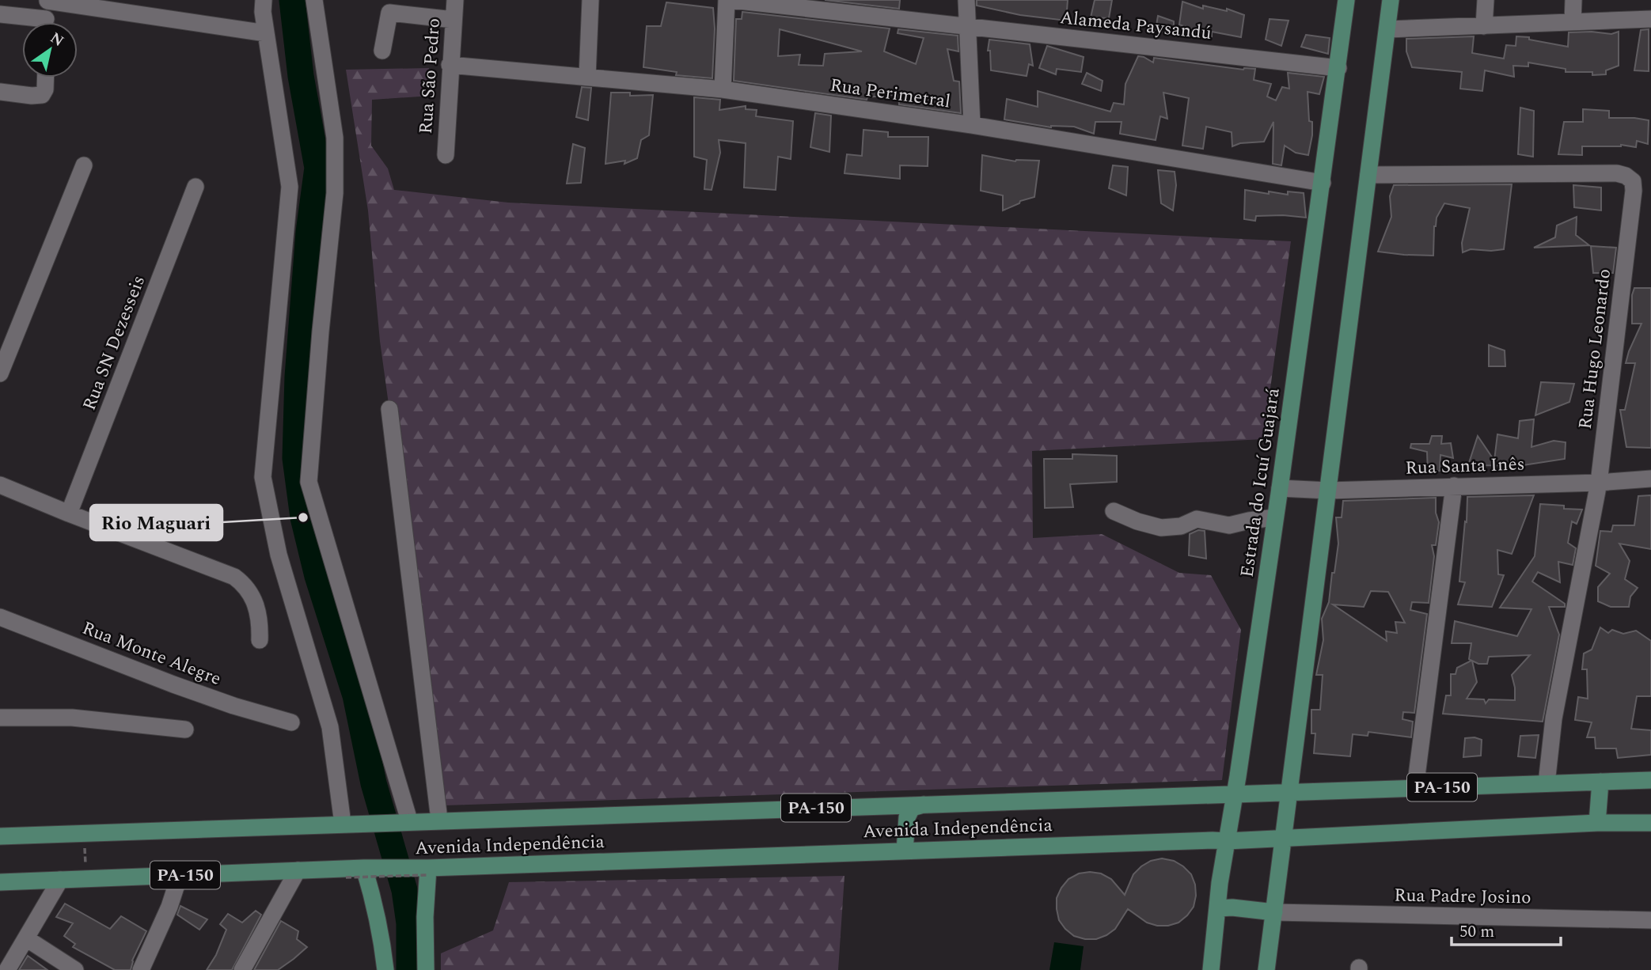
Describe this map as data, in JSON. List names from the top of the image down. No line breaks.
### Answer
{"streets":{"main road":["Estrada do Icuí Guajará","PA-150","Avenida Independência"],"street":["Alameda Paysandú","Rua São Pedro","Rua Perimetral","Rua SN Dezesseis","Rua Hugo Leonardo","Rua Santa Inês","Rua Monte Alegre","Rua Padre Josino"]},"crossings":[["Alameda Paysandú","Estrada do Icuí Guajará"],["Rua São Pedro","Rua Perimetral"],["Rua Perimetral","Estrada do Icuí Guajará"],["Rua Hugo Leonardo","Rua Santa Inês"],["Rua Hugo Leonardo","Avenida Independência"],["Rua Santa Inês","Estrada do Icuí Guajará"],["Estrada do Icuí Guajará","Avenida Independência"]],"places":["Rio Maguari"],"scale_bar":"50 m","north":"top right"}
